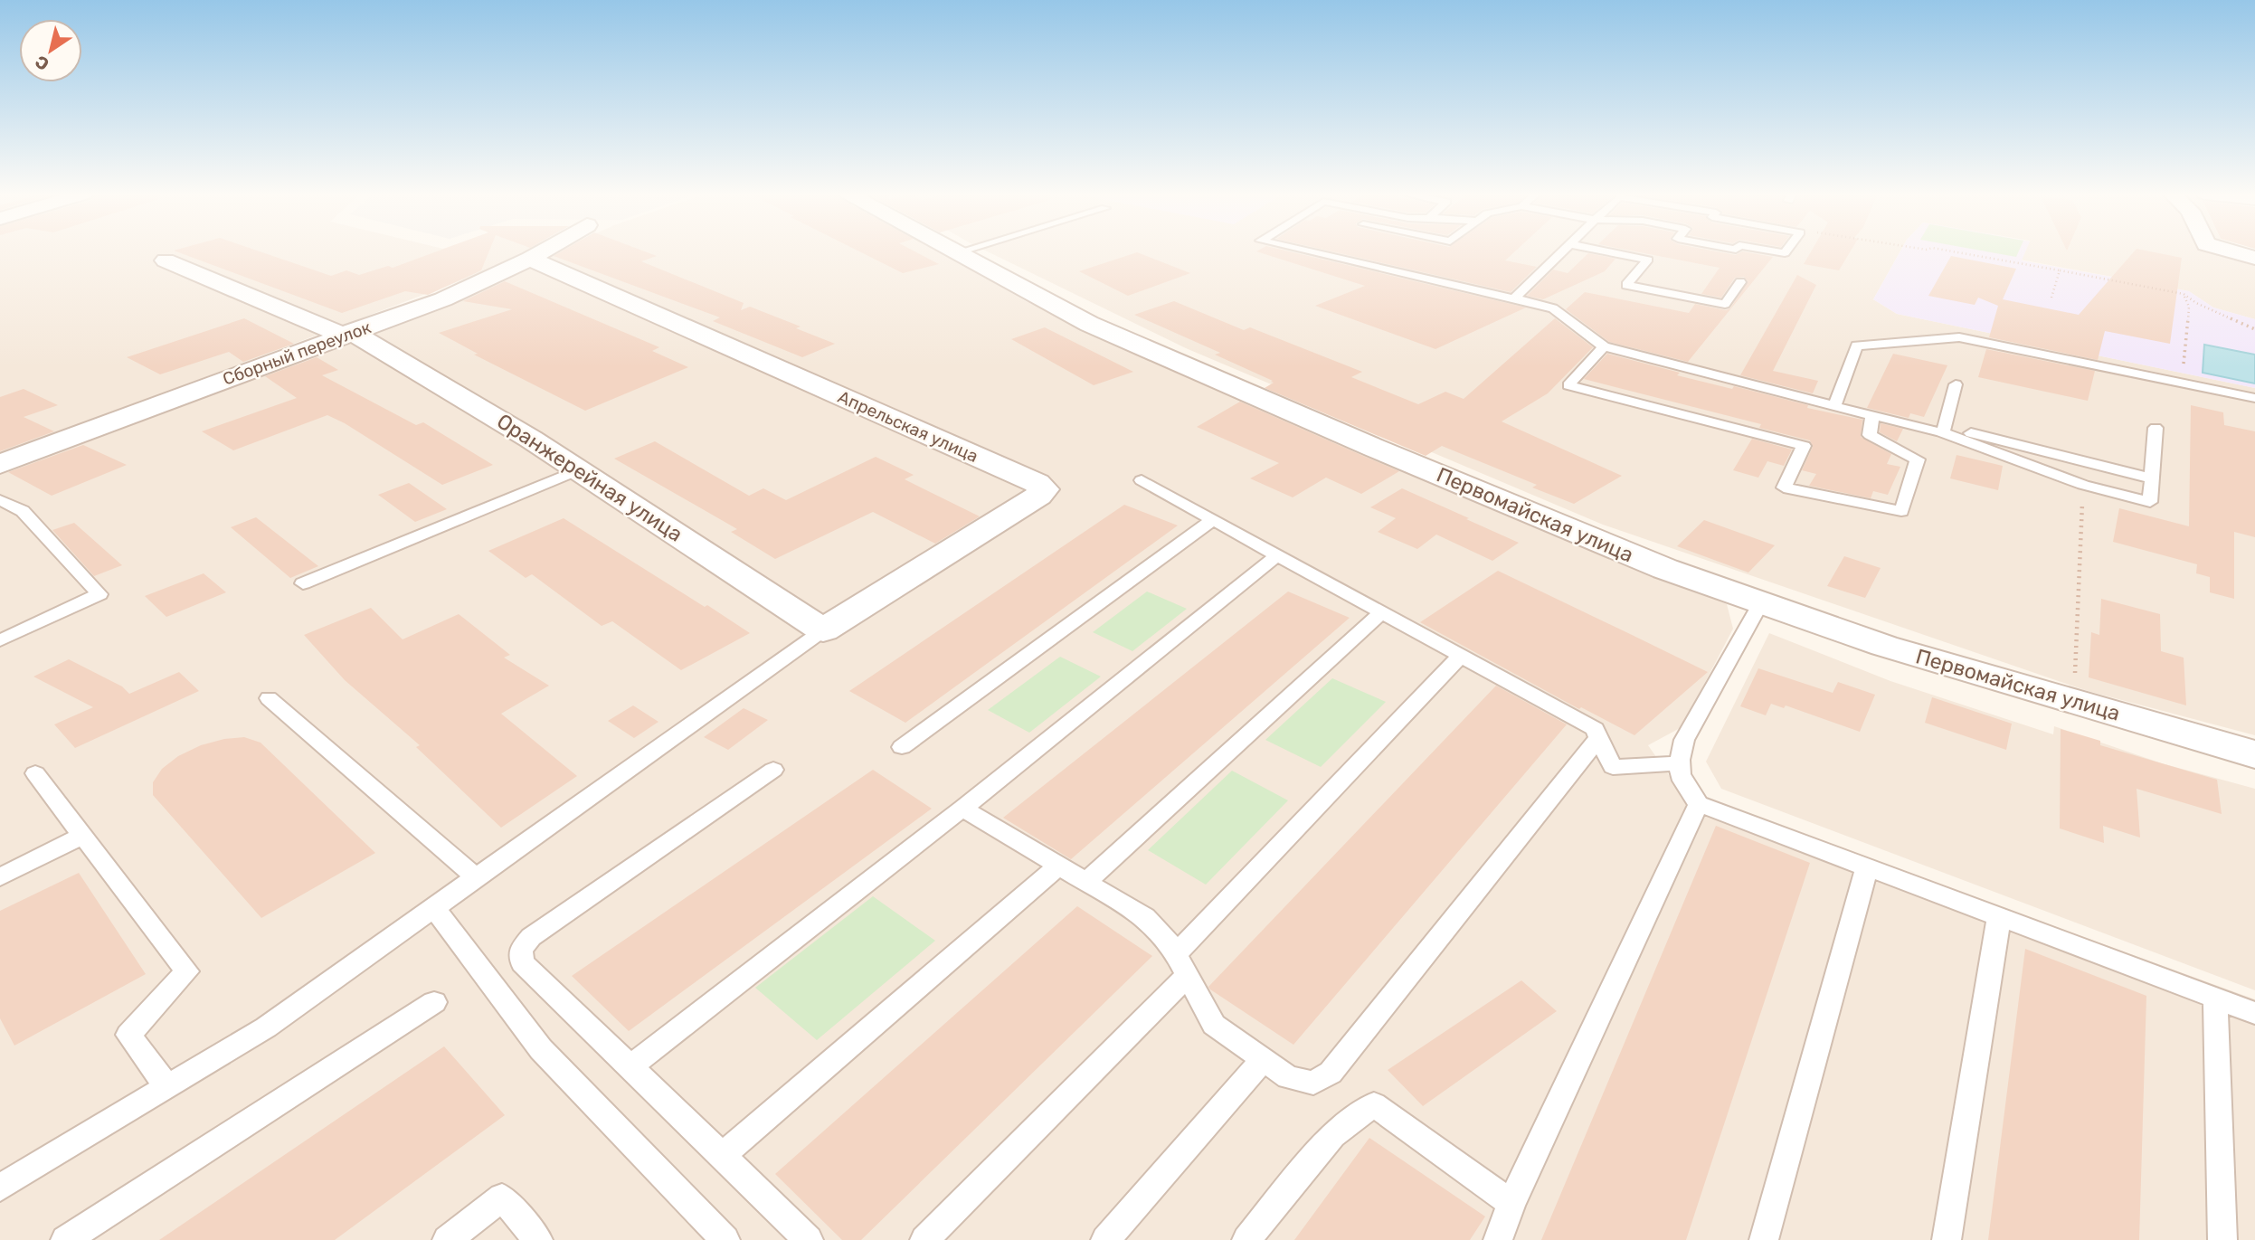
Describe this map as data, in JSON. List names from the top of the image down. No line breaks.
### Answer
{"streets":{"street":["Сборный переулок","Апрельская улица","Оранжерейная улица","Первомайская улица"]},"crossings":[["Сборный переулок","Апрельская улица"],["Сборный переулок","Оранжерейная улица"],["Апрельская улица","Оранжерейная улица"]],"north":"bottom left"}
